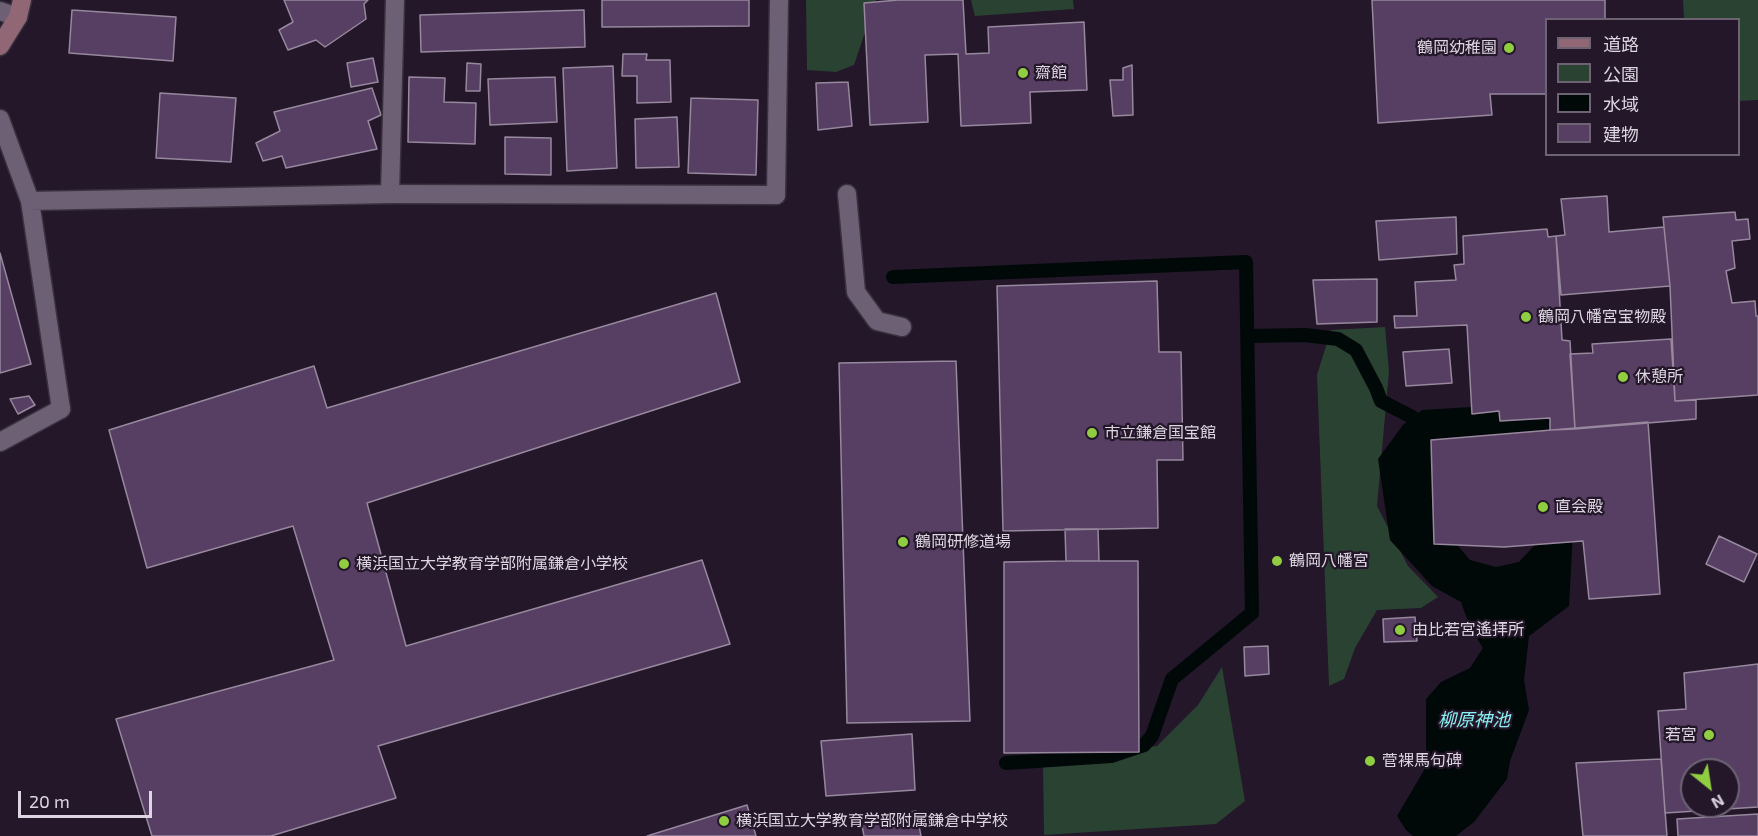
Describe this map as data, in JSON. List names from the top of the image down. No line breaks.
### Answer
{"water":["柳原神池"],"places":["鶴岡幼稚園","齋館","鶴岡八幡宮宝物殿","休憩所","市立鎌倉国宝館","直会殿","鶴岡研修道場","鶴岡八幡宮","横浜国立大学教育学部附属鎌倉小学校","由比若宮遙拝所","若宮","菅裸馬句碑","横浜国立大学教育学部附属鎌倉中学校"],"legend":["道路","公園","水域","建物"],"scale_bar":"20 m","north":"bottom right"}
